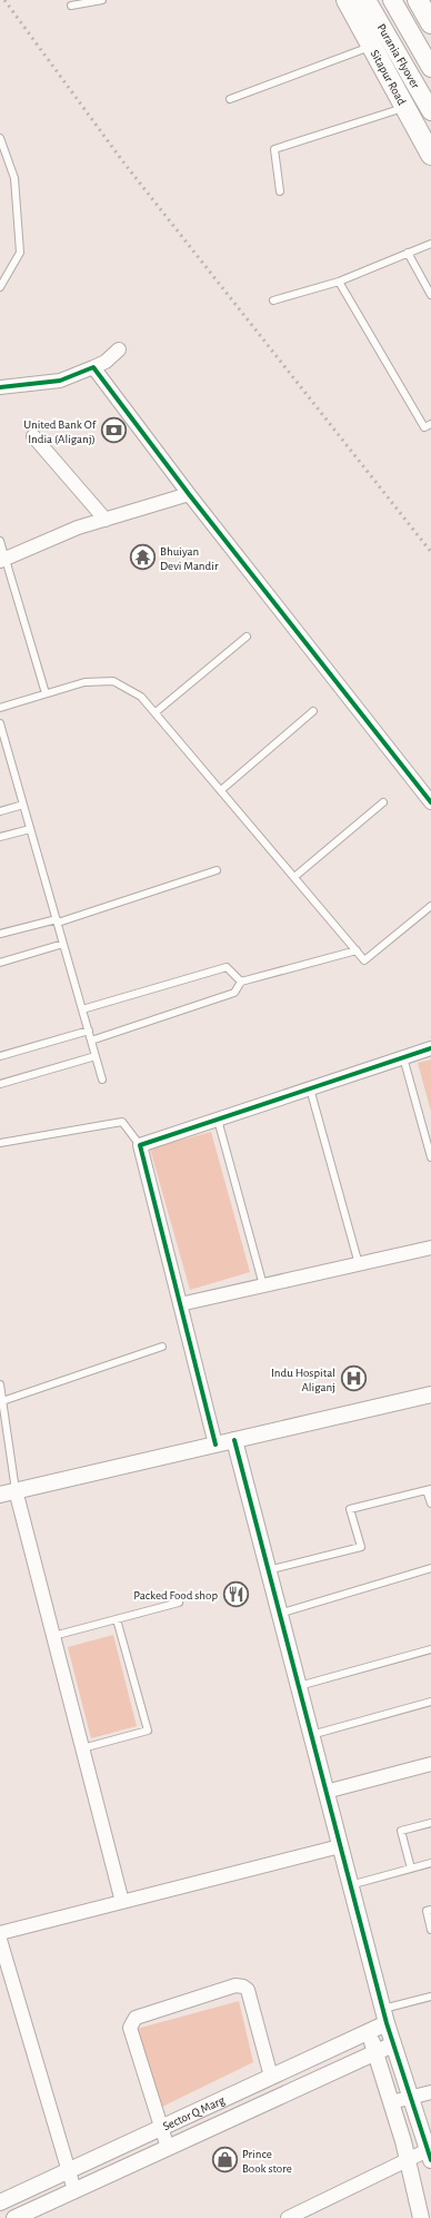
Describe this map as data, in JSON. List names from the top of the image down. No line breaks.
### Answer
{"streets":{"main road":["Purania Flyover","Sitapur Road"],"street":["Sector Q Marg"]},"places":{"bank":["United Bank Of India (Aliganj)"],"temple":["Bhuiyan Devi Mandir"],"hospital":["Indu Hospital Aliganj"],"restaurant":["Packed Food shop"],"shop":["Prince Book store"]}}
